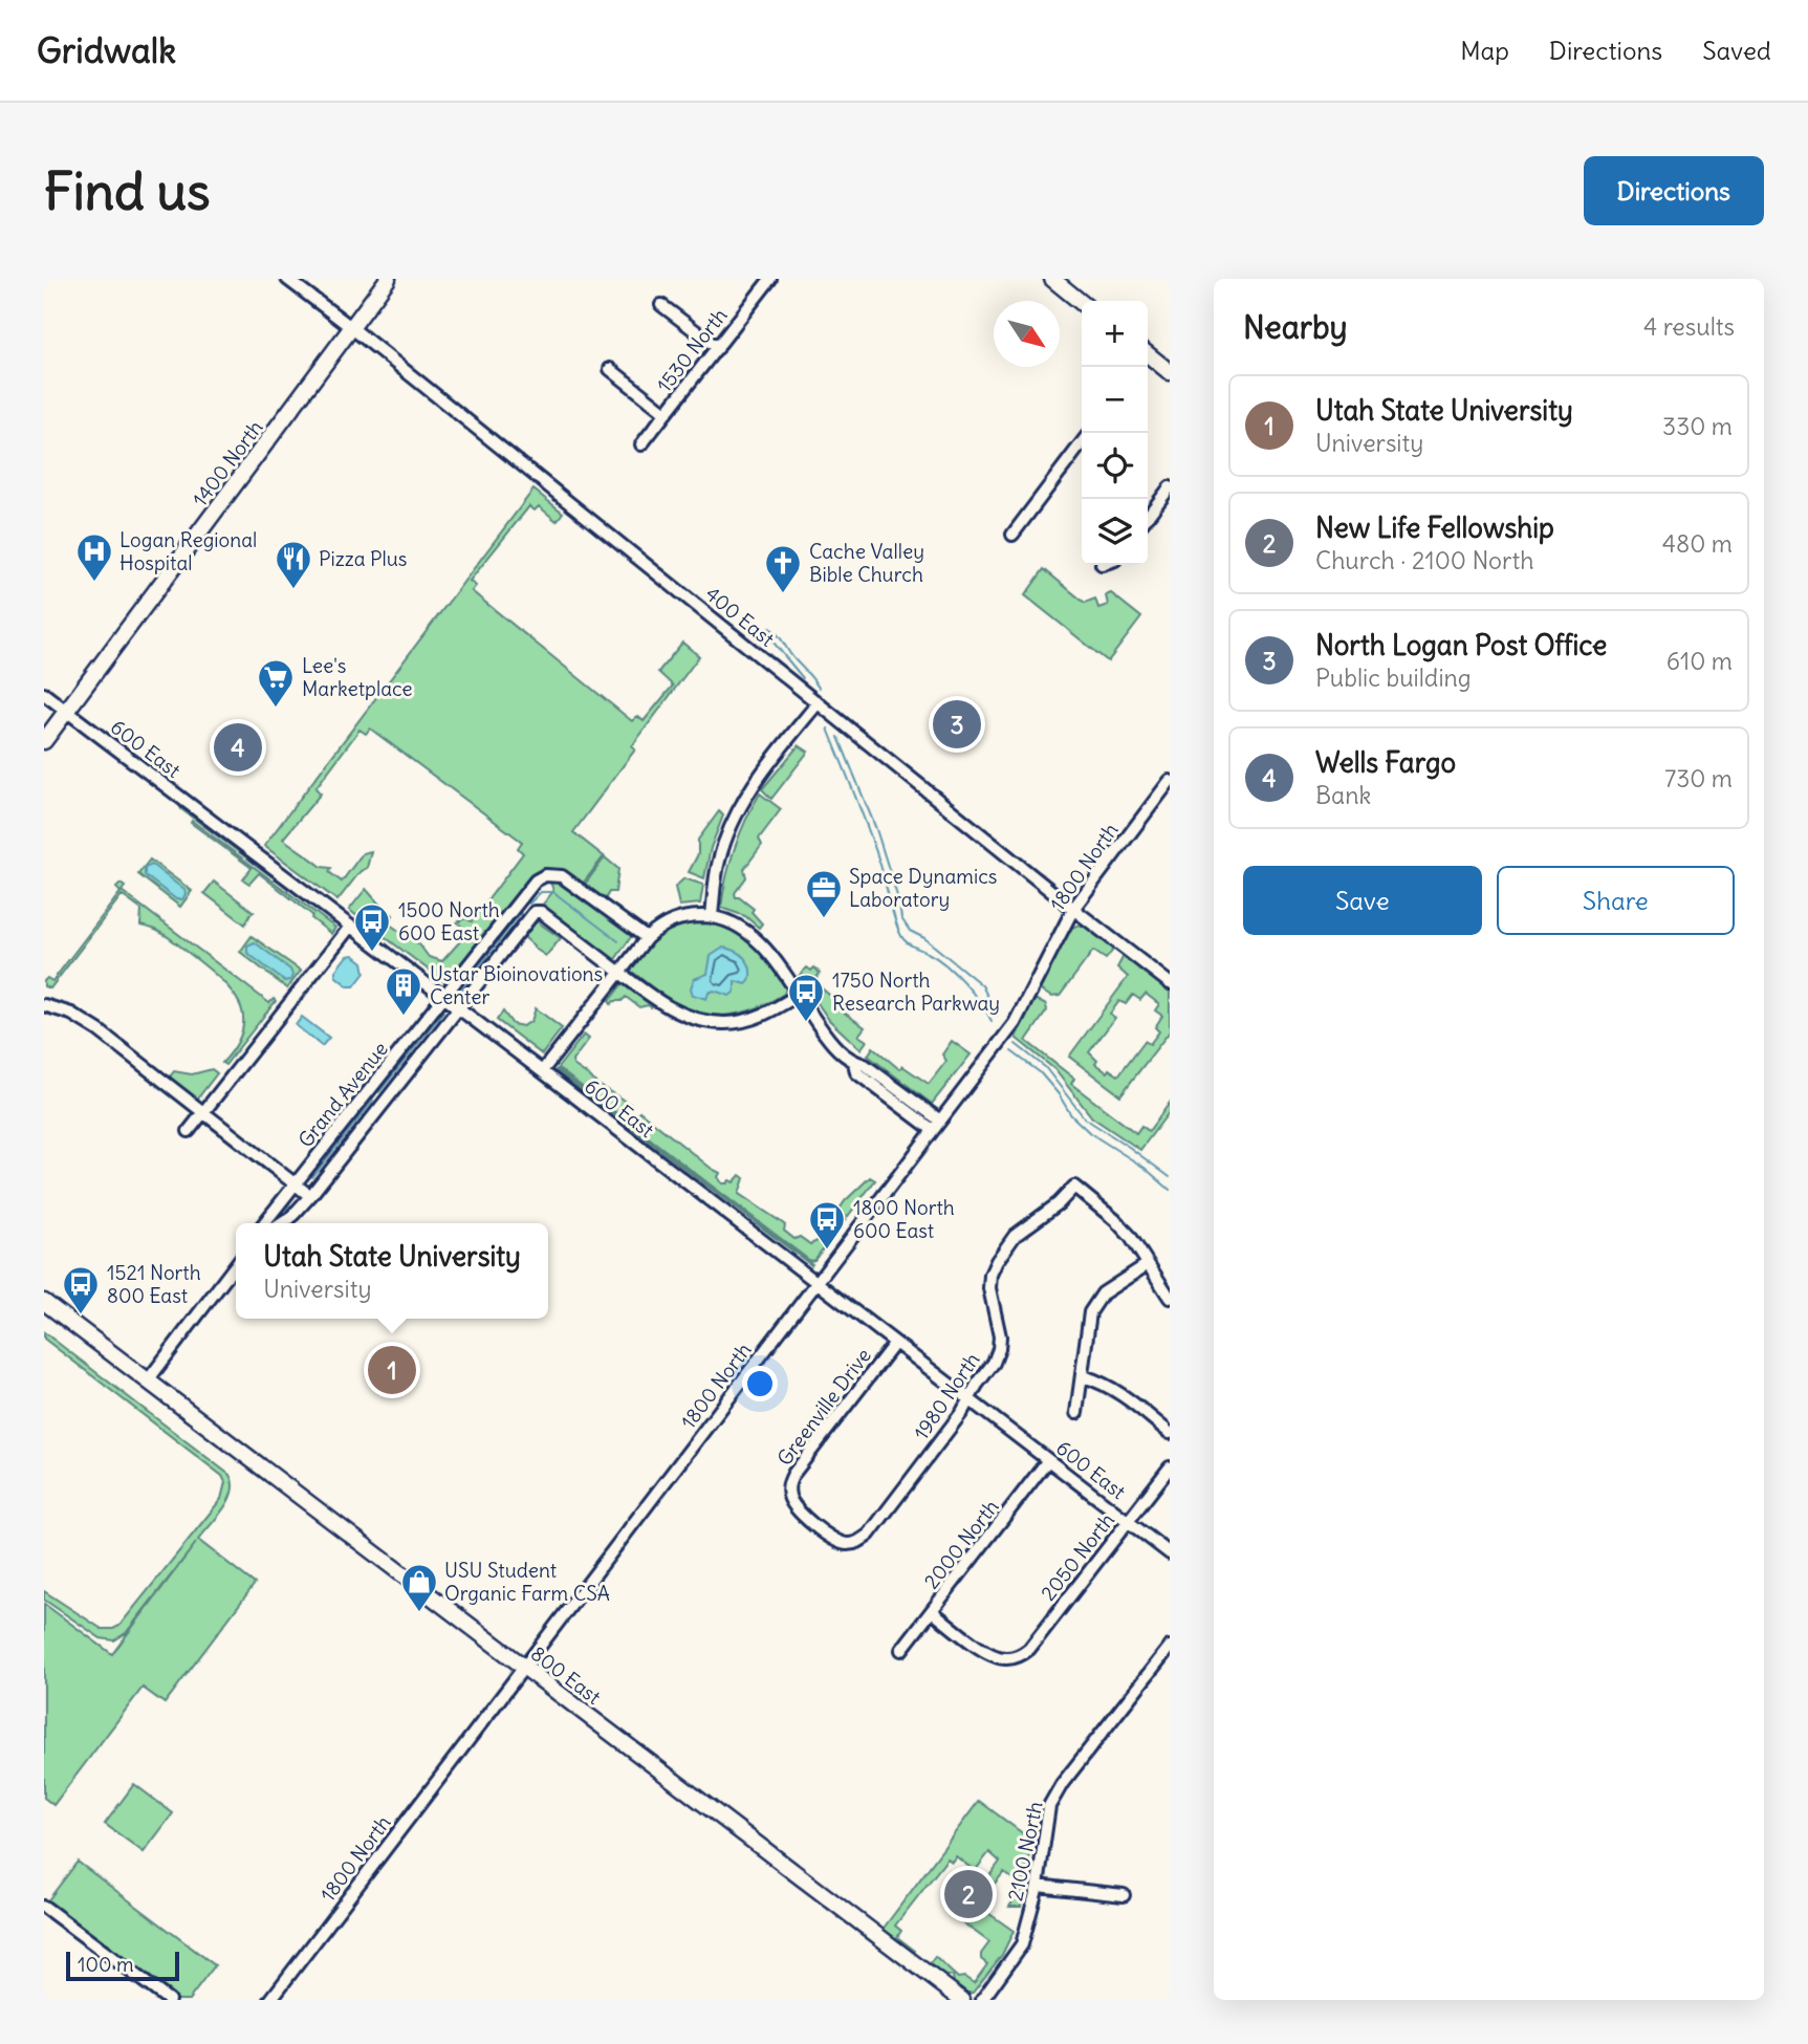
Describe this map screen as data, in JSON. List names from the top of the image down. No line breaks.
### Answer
{"streets":{"main road":["1400 North","800 East"],"street":["1530 North","400 East","600 East","1800 North","Grand Avenue","1980 North","Greenville Drive","2000 North","2050 North","2100 North"]},"crossings":[["1400 North","400 East"],["1400 North","600 East"],["400 East","1800 North"],["600 East","1800 North"],["600 East","Grand Avenue"],["600 East","1980 North"],["600 East","Greenville Drive"],["600 East","2000 North"],["600 East","2050 North"],["1800 North","800 East"],["1980 North","Greenville Drive"],["2000 North","2050 North"]],"places":{"hospital":["Logan Regional Hospital"],"restaurant":["Pizza Plus"],"church":["Cache Valley Bible Church"],"supermarket":["Lee's Marketplace"],"office":["Space Dynamics Laboratory"],"bus stop":["1500 North 600 East","1750 North Research Parkway","1800 North 600 East","1521 North 800 East"],"building":["Ustar Bioinovations Center"],"shop":["USU Student Organic Farm CSA"]},"scale_bar":"100 m","north":"bottom right","page":{"header":"Gridwalk","nav":["Map","Directions","Saved"],"buttons":["Directions",["Save","Share"]],"title":"Find us","heading":["Nearby","4 results"],"map_buttons":["+","−"],"list":[{"mark":"1","name":"Utah State University","note":"University","value":"330 m"},{"mark":"2","name":"New Life Fellowship","note":"Church · 2100 North","value":"480 m"},{"mark":"3","name":"North Logan Post Office","note":"Public building","value":"610 m"},{"mark":"4","name":"Wells Fargo","note":"Bank","value":"730 m"}],"pins":["3","4","1","2"],"popup":["Utah State University","University"],"scale":"100 m"}}
